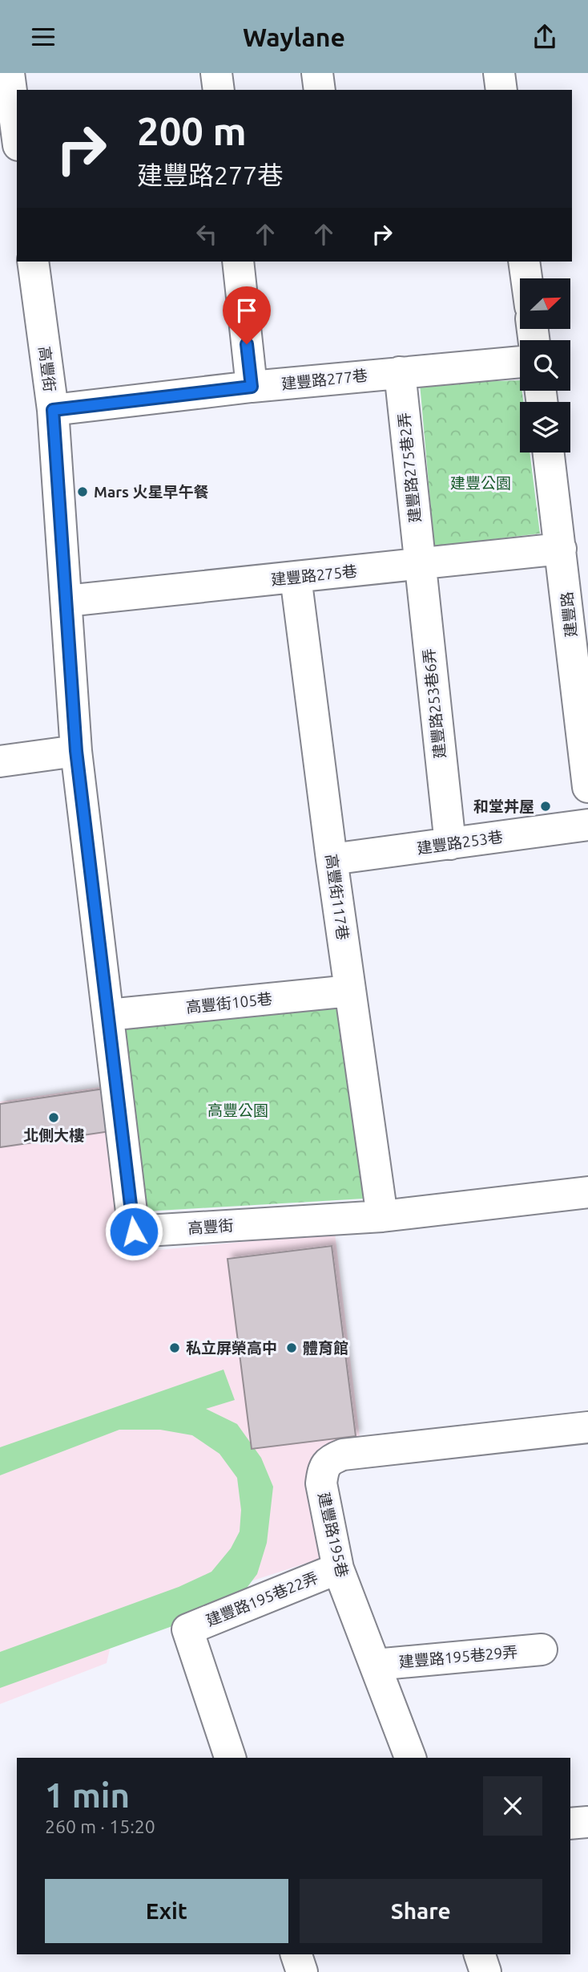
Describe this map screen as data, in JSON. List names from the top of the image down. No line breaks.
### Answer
{"streets":{"street":["高豐街","建豐路277巷","建豐路275巷2弄","建豐路275巷","建豐路","建豐路253巷6弄","建豐路253巷","高豐街117巷","高豐街105巷","建豐路195巷","建豐路195巷22弄","建豐路195巷29弄"]},"crossings":[["高豐街","建豐路277巷"],["高豐街","建豐路275巷"],["高豐街","高豐街117巷"],["高豐街","高豐街105巷"],["建豐路277巷","建豐路275巷2弄"],["建豐路275巷2弄","建豐路275巷"],["建豐路275巷2弄","建豐路253巷6弄"],["建豐路275巷","建豐路"],["建豐路275巷","建豐路253巷6弄"],["建豐路275巷","高豐街117巷"],["建豐路253巷6弄","建豐路253巷"],["建豐路253巷","高豐街117巷"],["高豐街117巷","高豐街105巷"],["建豐路195巷","建豐路195巷22弄"],["建豐路195巷","建豐路195巷29弄"]],"parks":["建豐公園","高豐公園"],"places":["Mars 火星早午餐","和堂丼屋","北側大樓","私立屏榮高中","體育館"],"north":"top right","page":{"header":"Waylane","turn":["200 m","建豐路277巷"],"heading":["1 min","260 m · 15:20"],"buttons":["Exit","Share"]}}
